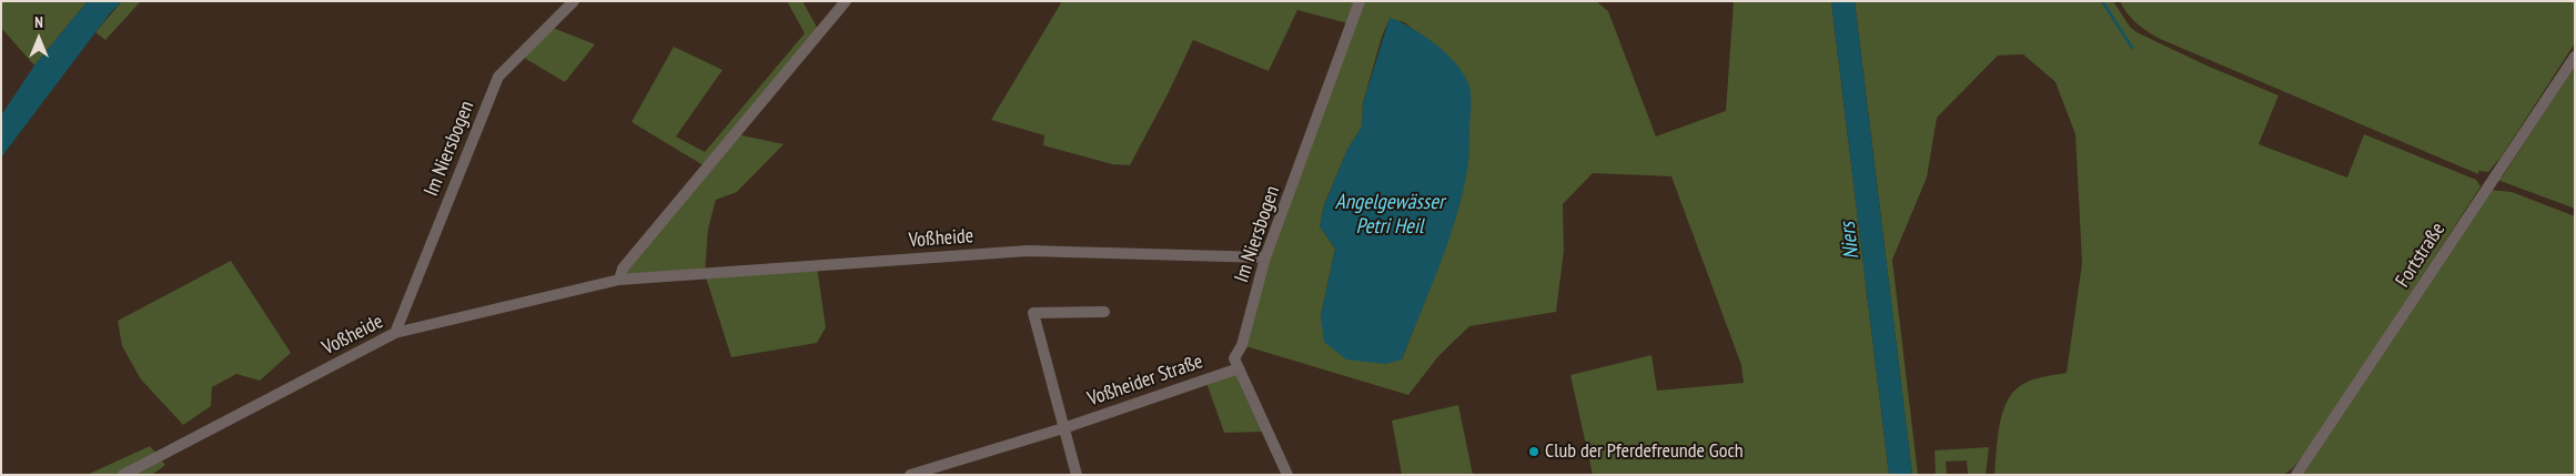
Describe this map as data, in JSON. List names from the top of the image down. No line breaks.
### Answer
{"streets":{"street":["Im Niersbogen","Voßheide","Fortstraße","Voßheider Straße"]},"crossings":[["Im Niersbogen","Voßheide"],["Im Niersbogen","Voßheider Straße"]],"water":["Angelgewässer Petri Heil","Niers"],"places":["Club der Pferdefreunde Goch"],"north":"top"}
